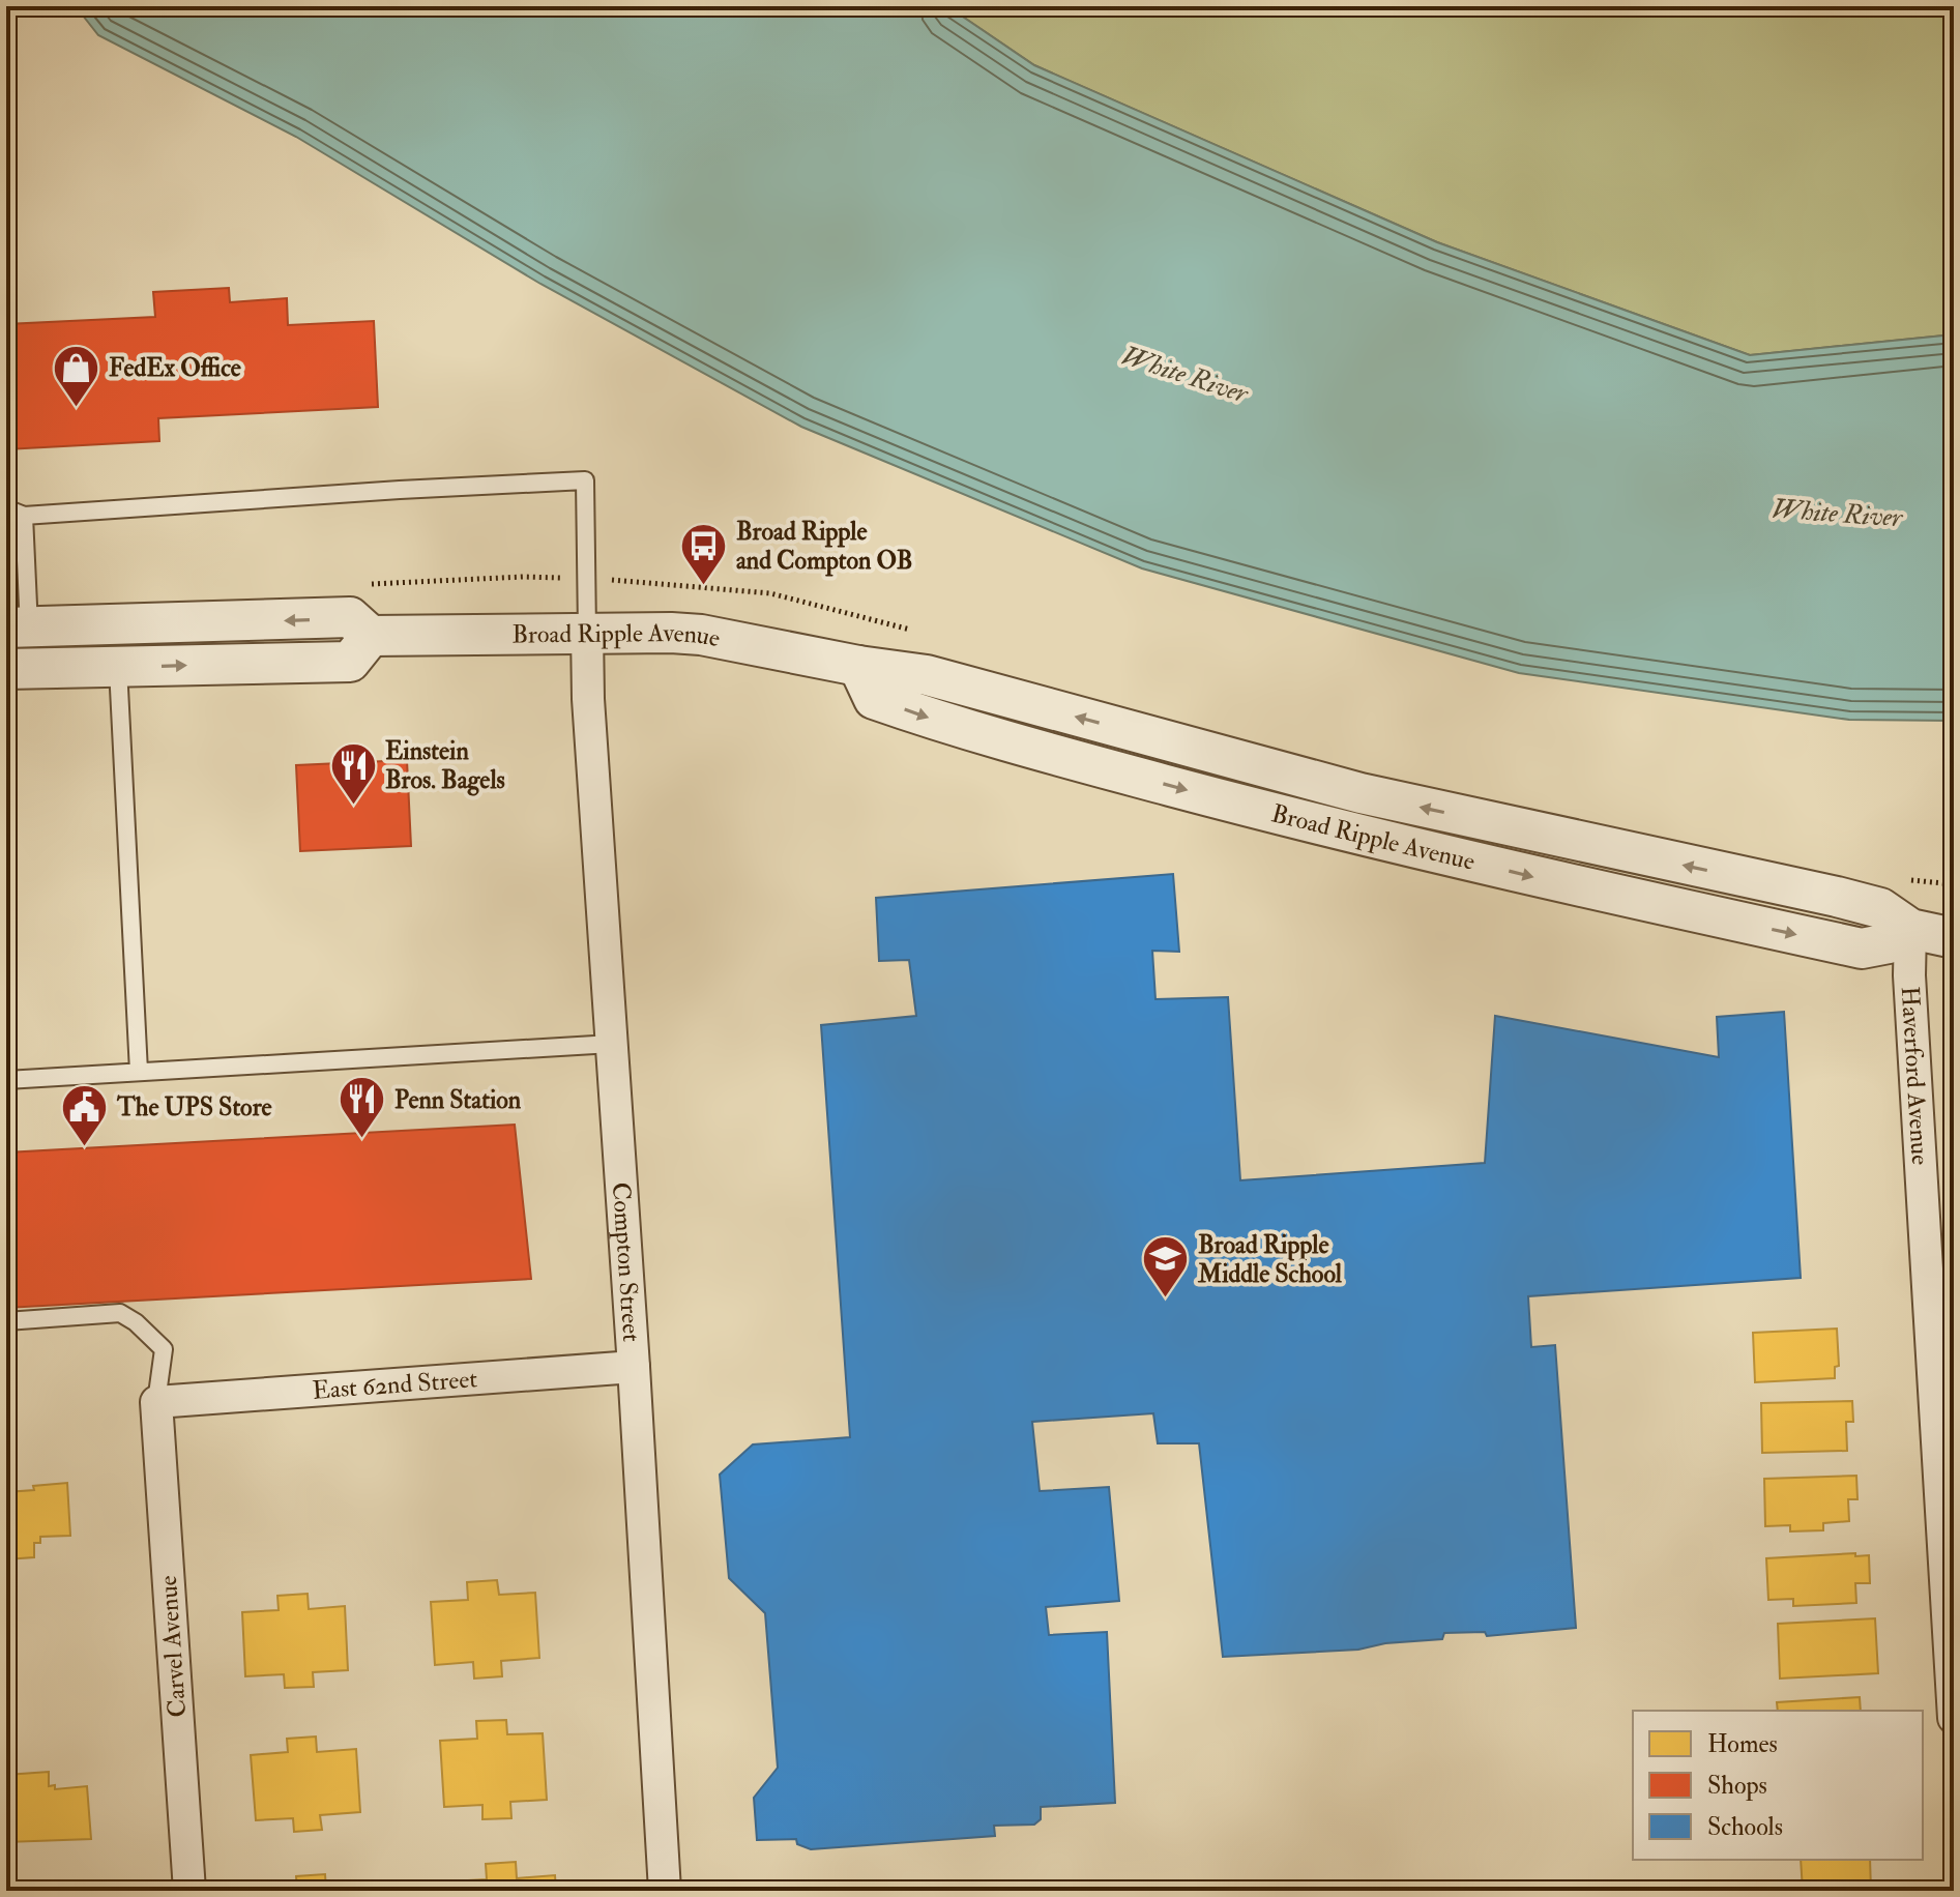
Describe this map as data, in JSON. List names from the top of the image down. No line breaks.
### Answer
{"streets":{"street":["Broad Ripple Avenue","Haverford Avenue","Compton Street","East 62nd Street","Carvel Avenue"]},"crossings":[["Broad Ripple Avenue","Haverford Avenue"],["Broad Ripple Avenue","Compton Street"],["Compton Street","East 62nd Street"],["East 62nd Street","Carvel Avenue"]],"water":["White River"],"places":{"shop":["FedEx Office"],"bus stop":["Broad Ripple and Compton OB"],"restaurant":["Einstein Bros. Bagels","Penn Station"],"public building":["The UPS Store"],"school or university":["Broad Ripple Middle School"]},"legend":["Homes","Shops","Schools"]}
